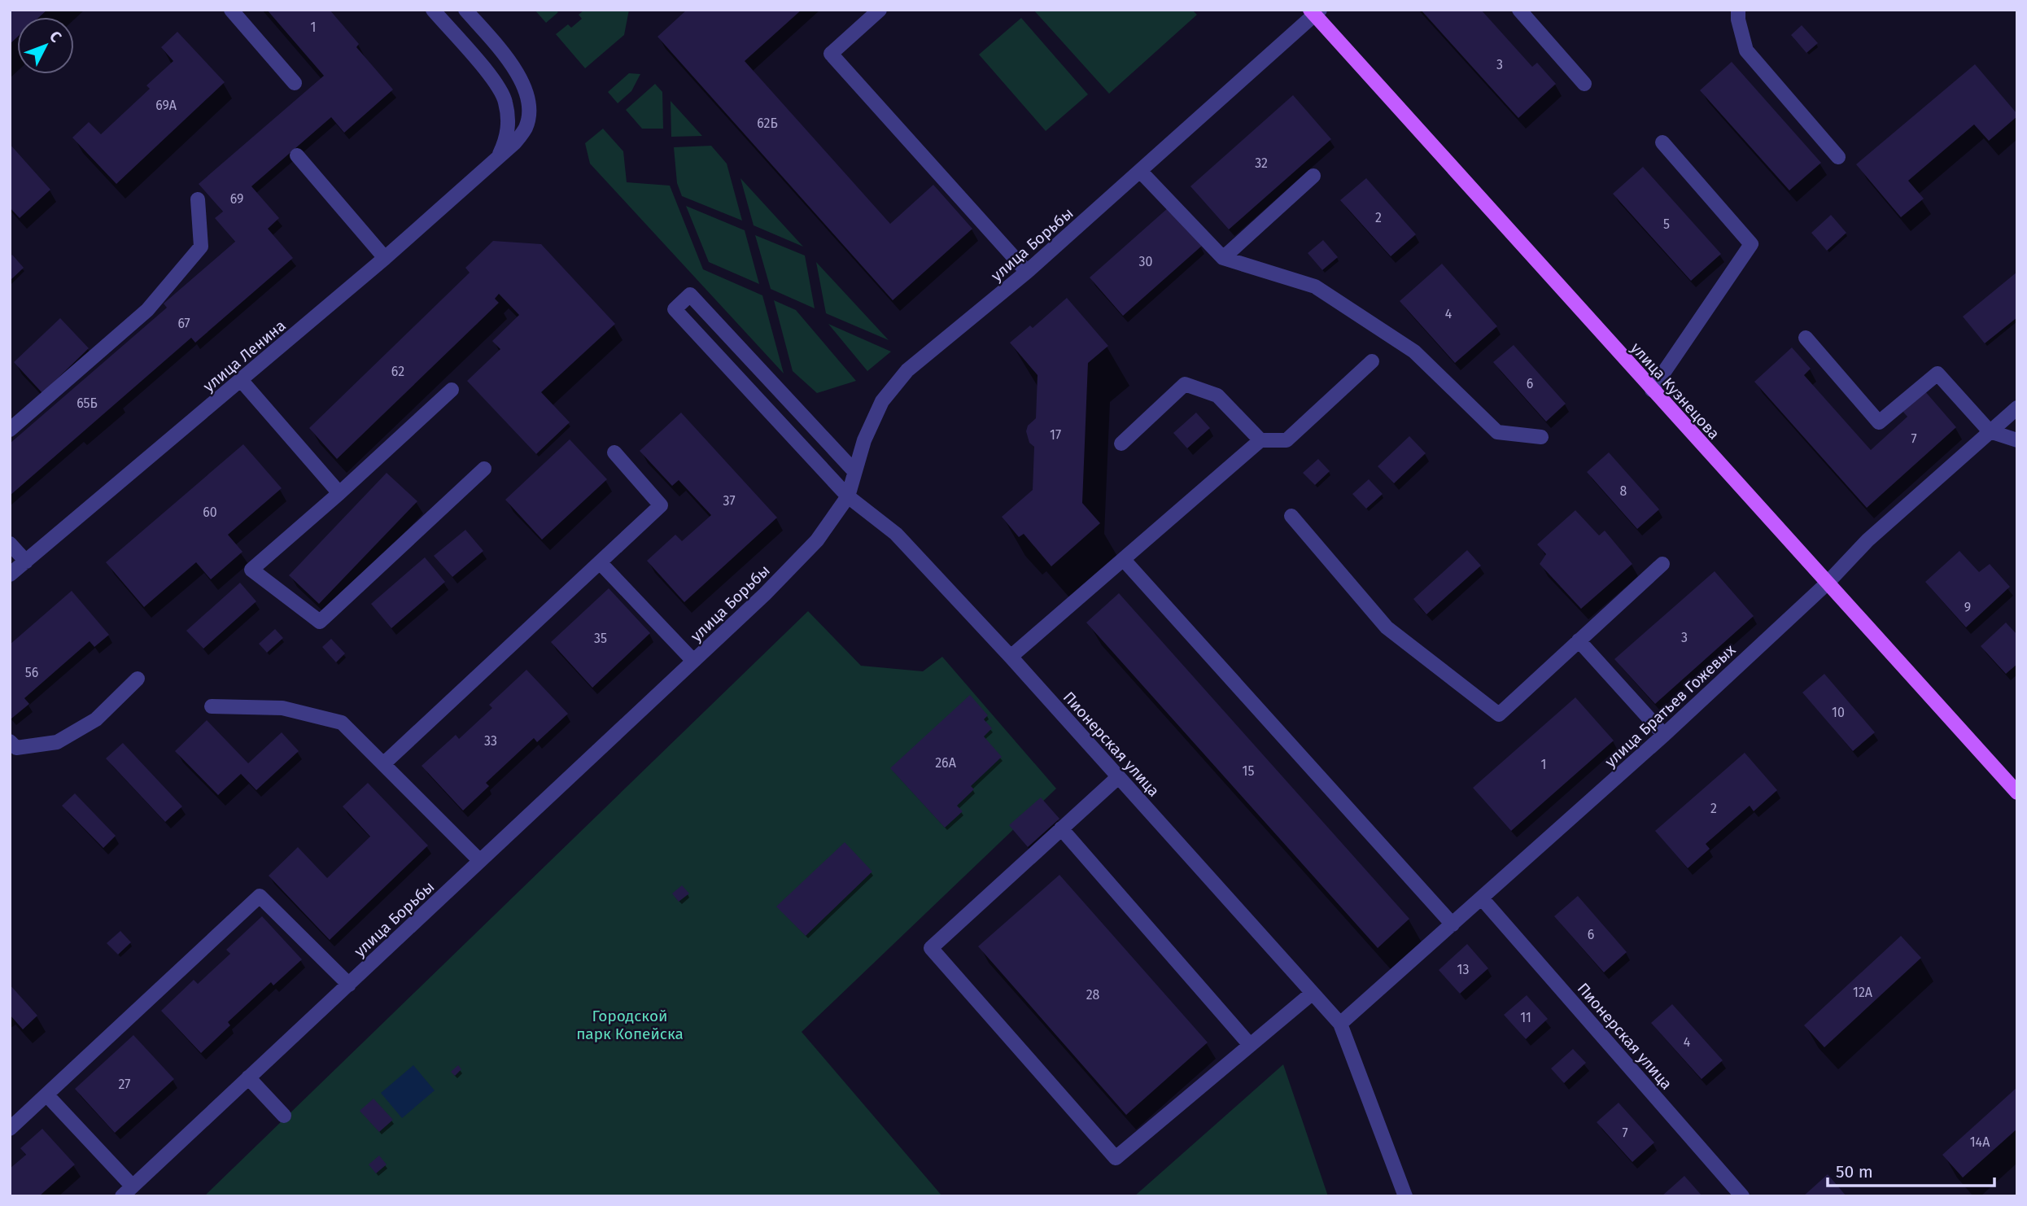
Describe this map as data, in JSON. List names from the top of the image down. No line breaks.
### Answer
{"streets":{"main road":["улица Кузнецова"],"street":["улица Борьбы","улица Ленина","улица Братьев Гожевых","Пионерская улица"]},"crossings":[["улица Борьбы","улица Кузнецова"],["улица Борьбы","Пионерская улица"],["улица Кузнецова","улица Братьев Гожевых"],["улица Братьев Гожевых","Пионерская улица"]],"parks":["Городской парк Копейска"],"house_numbers":["1","3","69А","62Б","32","69","2","5","30","4","67","62","6","65Б","17","7","8","37","60","9","3","35","56","10","33","26А","1","15","2","6","13","12А","28","11","4","27","7","14А"],"scale_bar":"50 m","north":"top right"}
